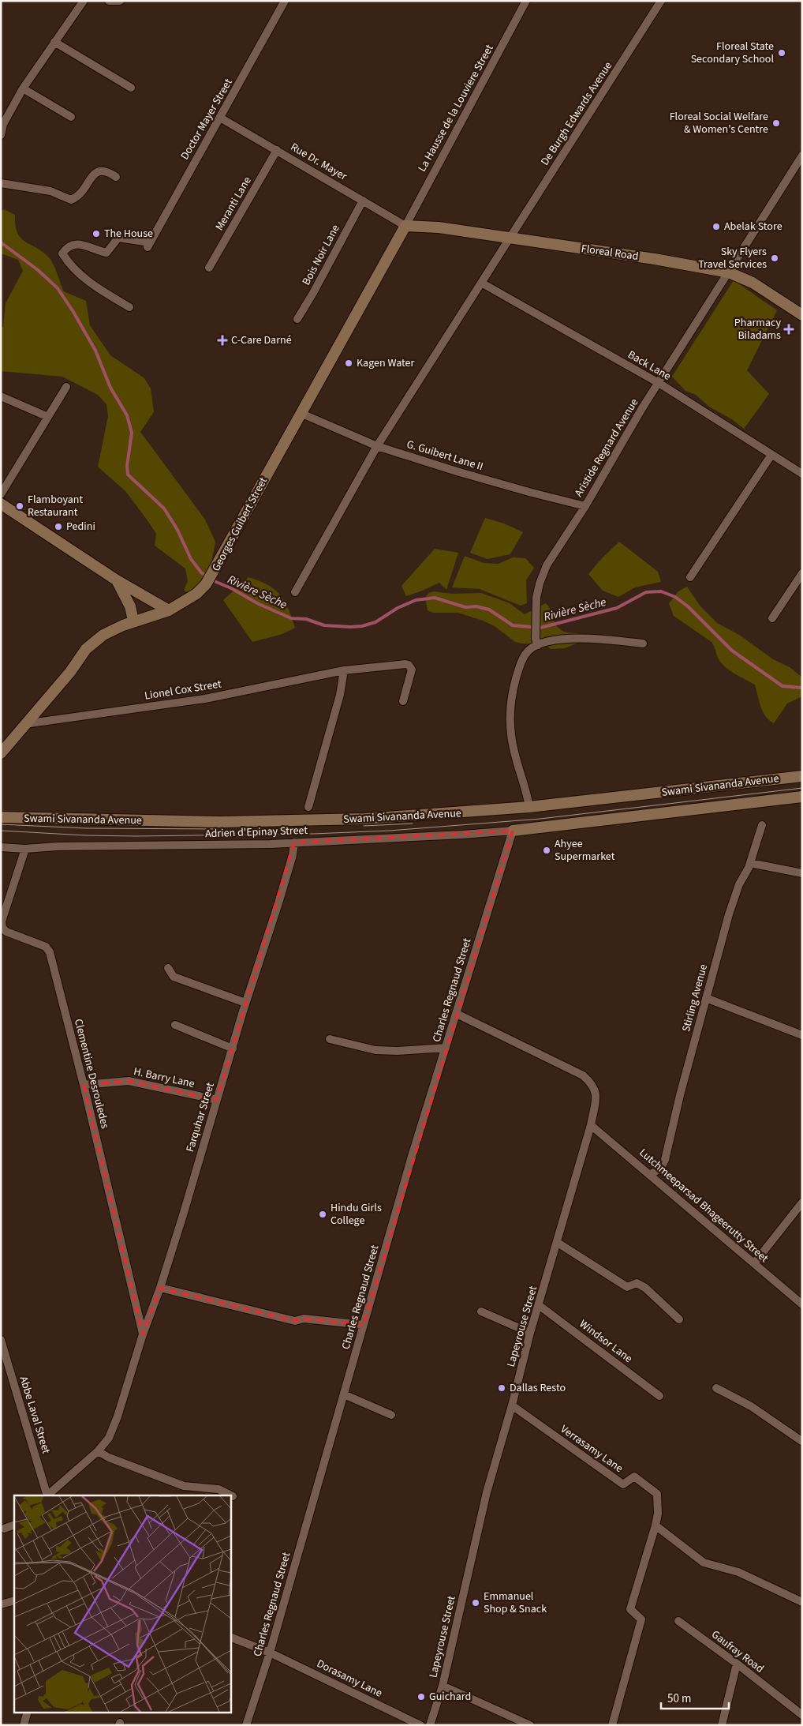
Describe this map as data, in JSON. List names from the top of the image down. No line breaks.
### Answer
{"streets":{"street":["La Hausse de la Louviere Street","De Burgh Edwards Avenue","Doctor Mayer Street","Rue Dr. Mayer","Meranti Lane","Floreal Road","Bois Noir Lane","Back Lane","Aristide Regnard Avenue","G. Guibert Lane II","Georges Guibert Street","Lionel Cox Street","Swami Sivananda Avenue","Adrien d'Epinay Street","Charles Regnaud Street","Stirling Avenue","Clementine Desrouledes","H. Barry Lane","Farquhar Street","Lutchmeeparsad Bhageerutty Street","Lapeyrouse Street","Windsor Lane","Abbe Laval Street","Verrasamy Lane","Gaufray Road","Dorasamy Lane"]},"crossings":[["La Hausse de la Louviere Street","Rue Dr. Mayer"],["La Hausse de la Louviere Street","Floreal Road"],["La Hausse de la Louviere Street","Georges Guibert Street"],["De Burgh Edwards Avenue","Floreal Road"],["De Burgh Edwards Avenue","Back Lane"],["De Burgh Edwards Avenue","G. Guibert Lane II"],["Doctor Mayer Street","Rue Dr. Mayer"],["Rue Dr. Mayer","Meranti Lane"],["Rue Dr. Mayer","Floreal Road"],["Rue Dr. Mayer","Bois Noir Lane"],["Rue Dr. Mayer","Georges Guibert Street"],["Floreal Road","Aristide Regnard Avenue"],["Floreal Road","Georges Guibert Street"],["Back Lane","Aristide Regnard Avenue"],["Aristide Regnard Avenue","G. Guibert Lane II"],["G. Guibert Lane II","Georges Guibert Street"],["Georges Guibert Street","Lionel Cox Street"],["Adrien d'Epinay Street","Charles Regnaud Street"],["Adrien d'Epinay Street","Clementine Desrouledes"],["Adrien d'Epinay Street","Farquhar Street"],["Charles Regnaud Street","Lapeyrouse Street"],["Charles Regnaud Street","Dorasamy Lane"],["Stirling Avenue","Lutchmeeparsad Bhageerutty Street"],["Clementine Desrouledes","H. Barry Lane"],["Clementine Desrouledes","Farquhar Street"],["H. Barry Lane","Farquhar Street"],["Lutchmeeparsad Bhageerutty Street","Lapeyrouse Street"],["Lapeyrouse Street","Windsor Lane"],["Lapeyrouse Street","Verrasamy Lane"]],"water":["Rivière Sèche"],"places":{"other":["Floreal State Secondary School","Floreal Social Welfare & Women's Centre","Abelak Store","The House","Sky Flyers Travel Services","Kagen Water","Flamboyant Restaurant","Pedini","Ahyee Supermarket","Hindu Girls College","Dallas Resto","Emmanuel Shop & Snack","Guichard"],"health":["Pharmacy Biladams","C-Care Darné"]},"scale_bar":"50 m"}
